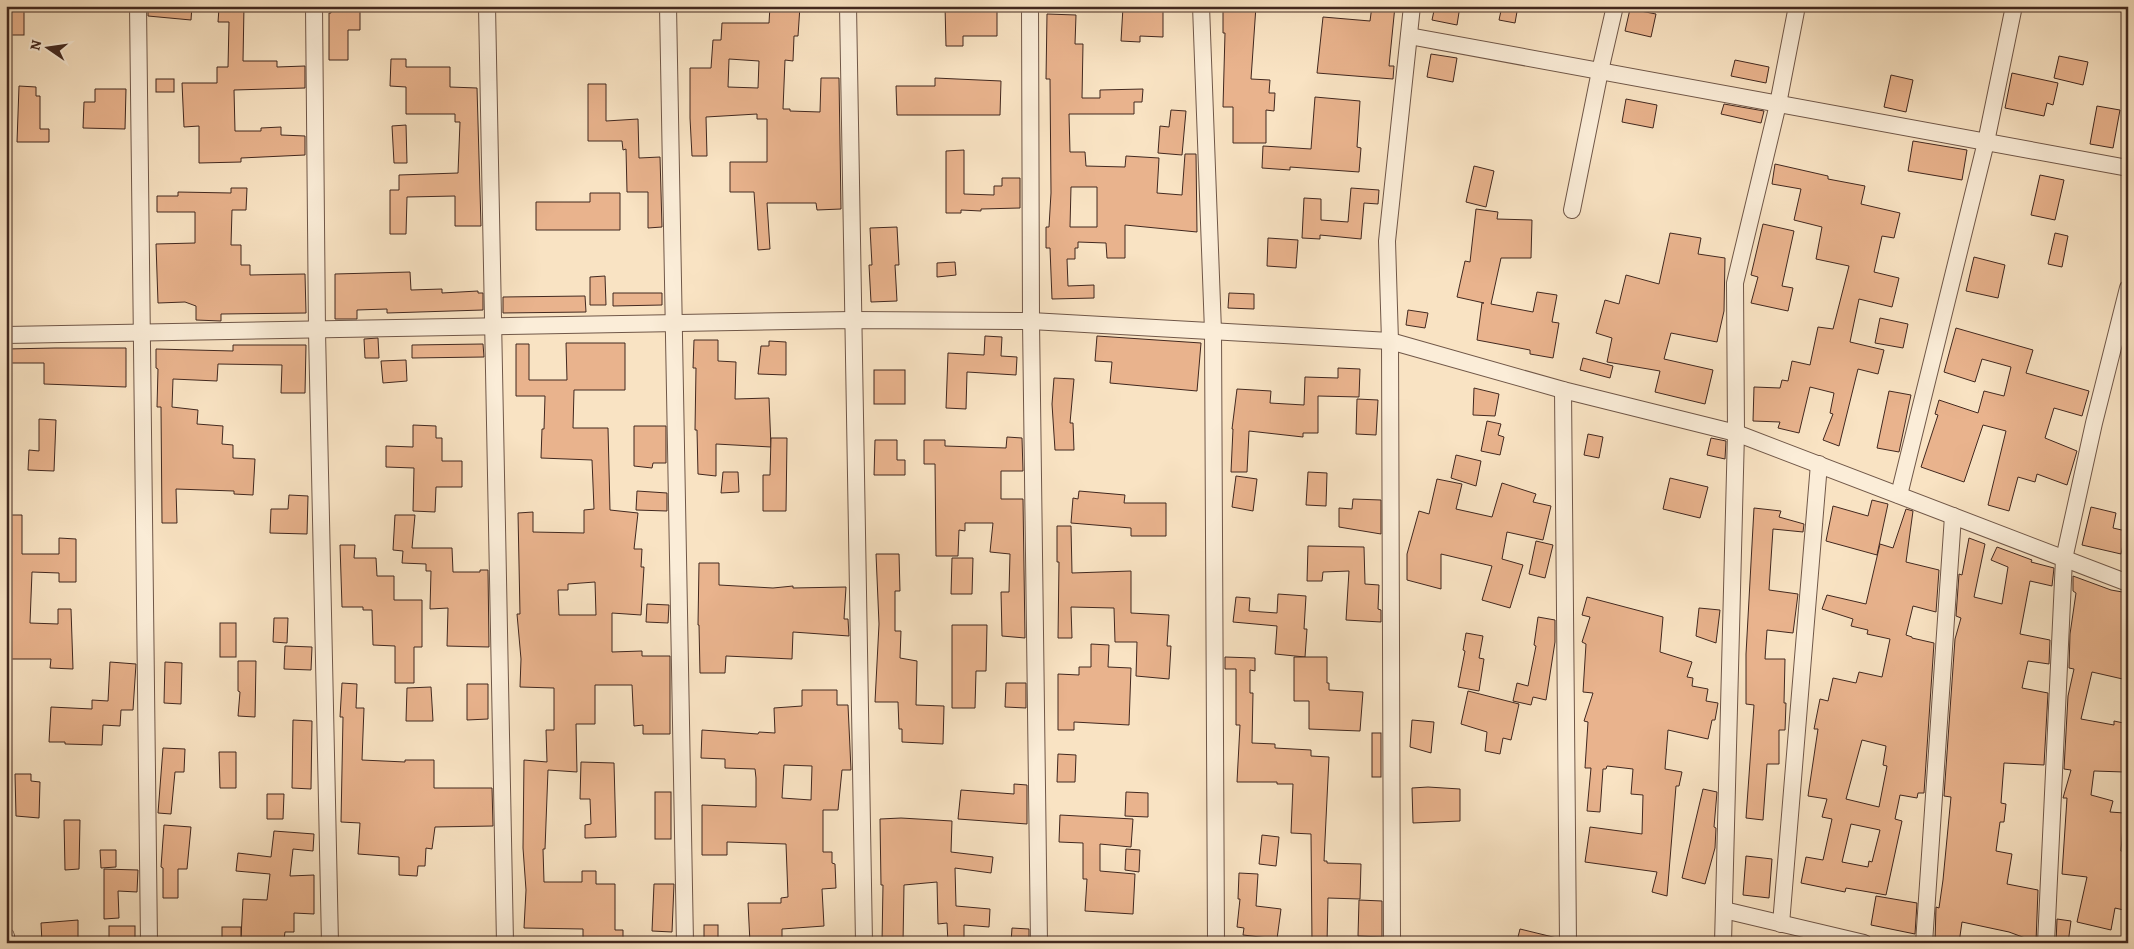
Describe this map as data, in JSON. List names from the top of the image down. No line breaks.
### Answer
{"north":"left"}
